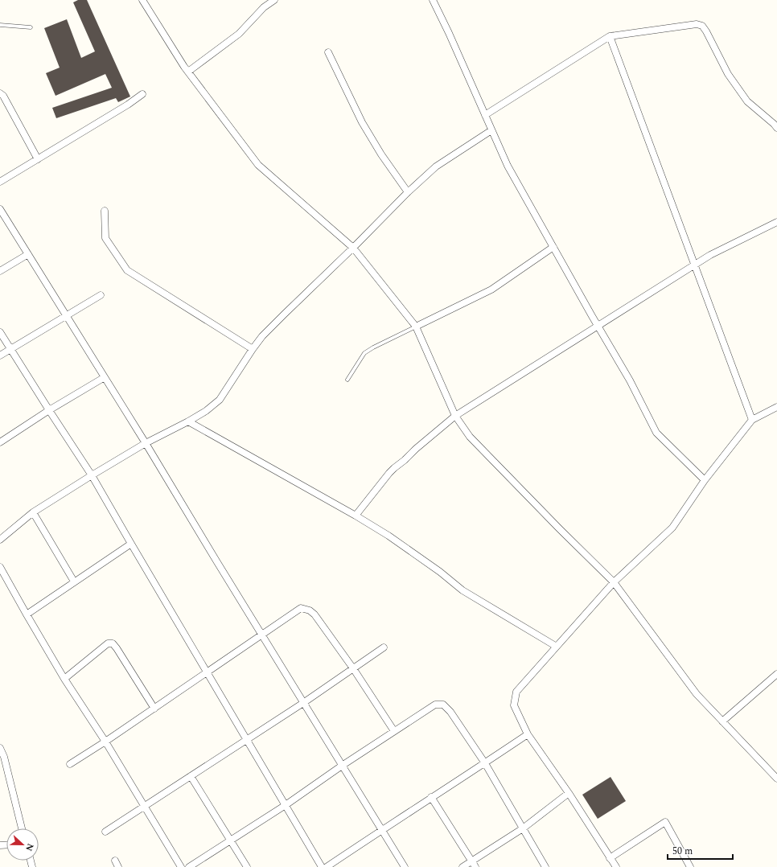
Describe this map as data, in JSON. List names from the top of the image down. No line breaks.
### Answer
{"scale_bar":"50 m","north":"right"}
